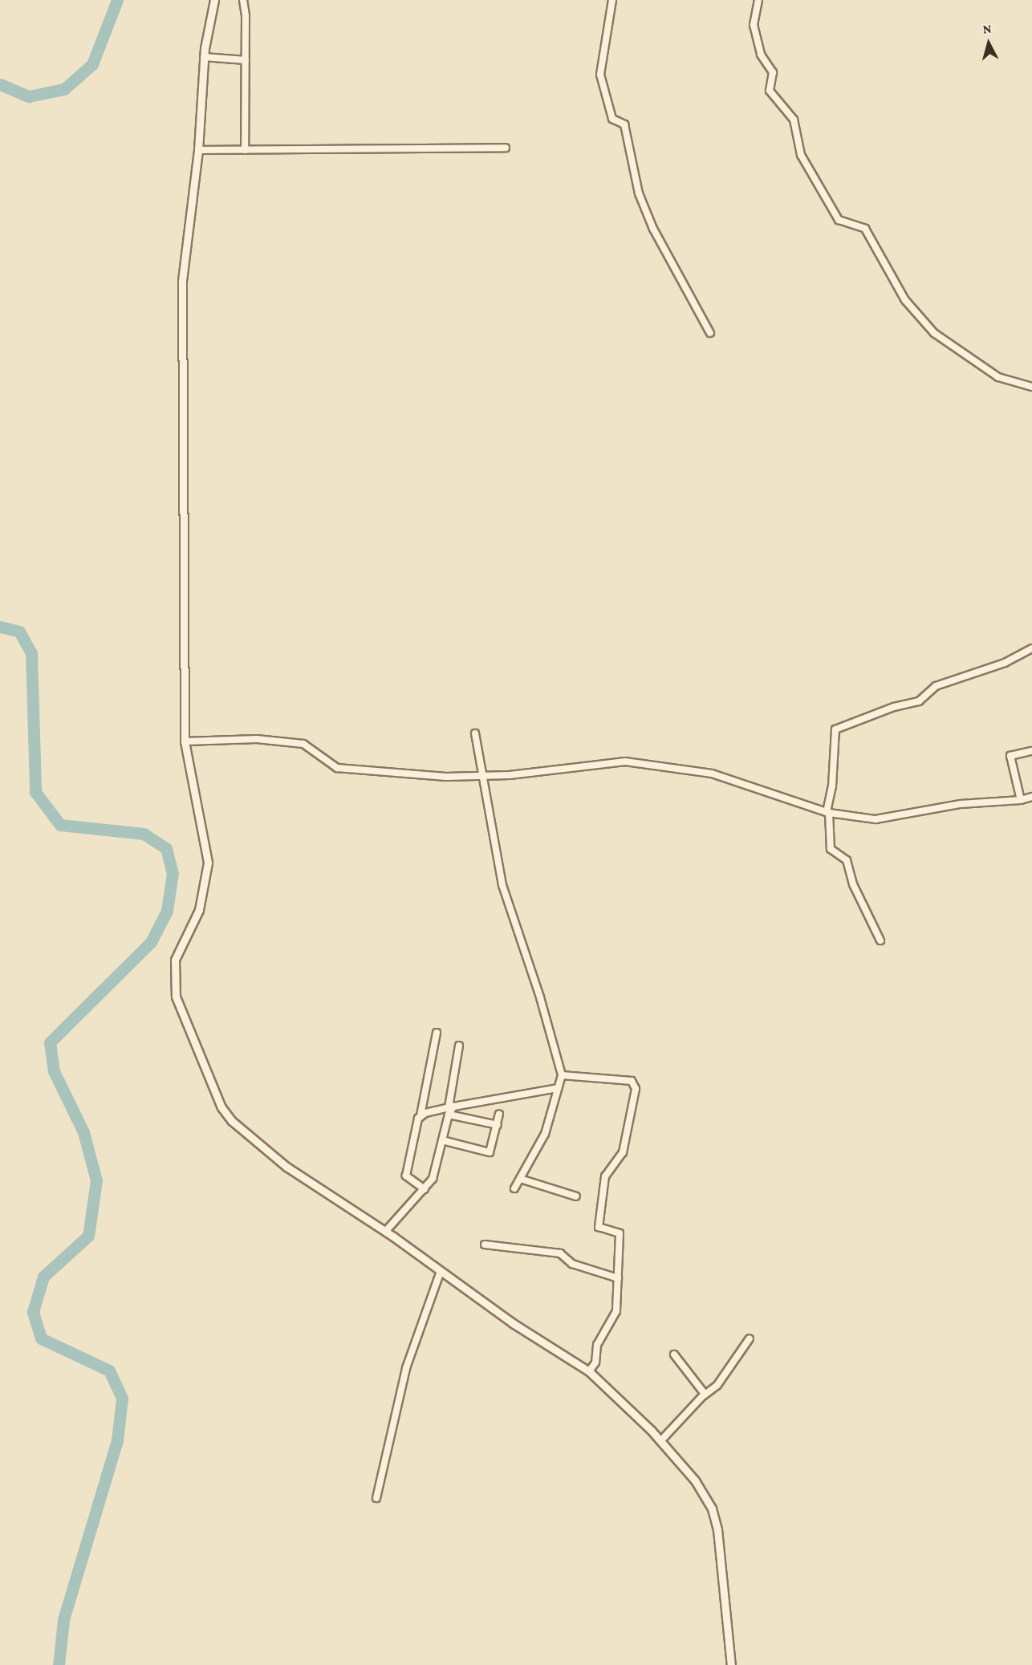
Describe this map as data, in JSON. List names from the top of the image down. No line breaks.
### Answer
{"north":"top"}
